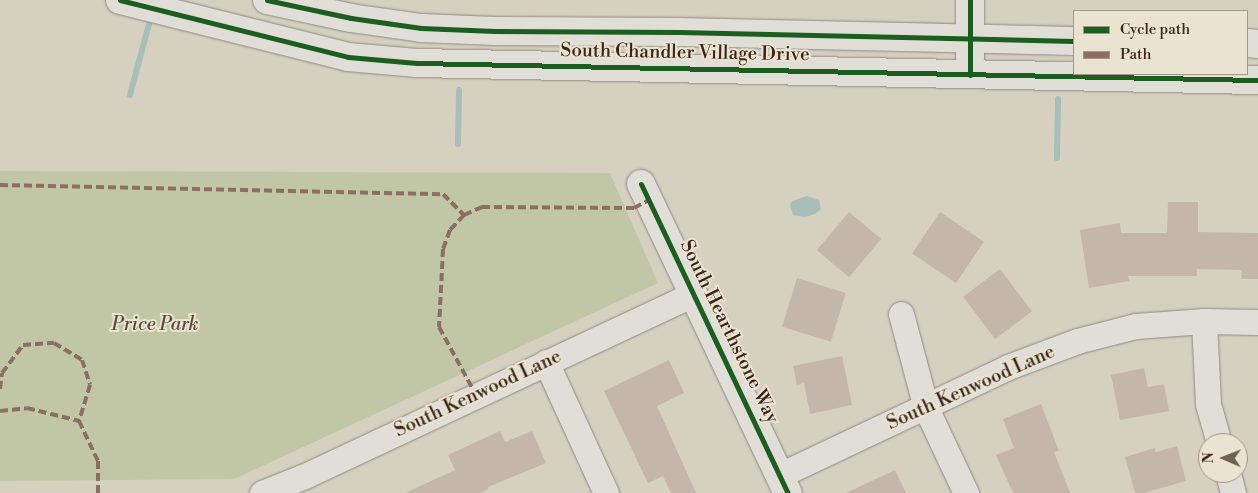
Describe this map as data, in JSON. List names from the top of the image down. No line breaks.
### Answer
{"streets":{"street":["South Chandler Village Drive","South Hearthstone Way","South Kenwood Lane"]},"crossings":[["South Hearthstone Way","South Kenwood Lane"]],"parks":["Price Park"],"legend":["Cycle path","Path"],"north":"left"}
